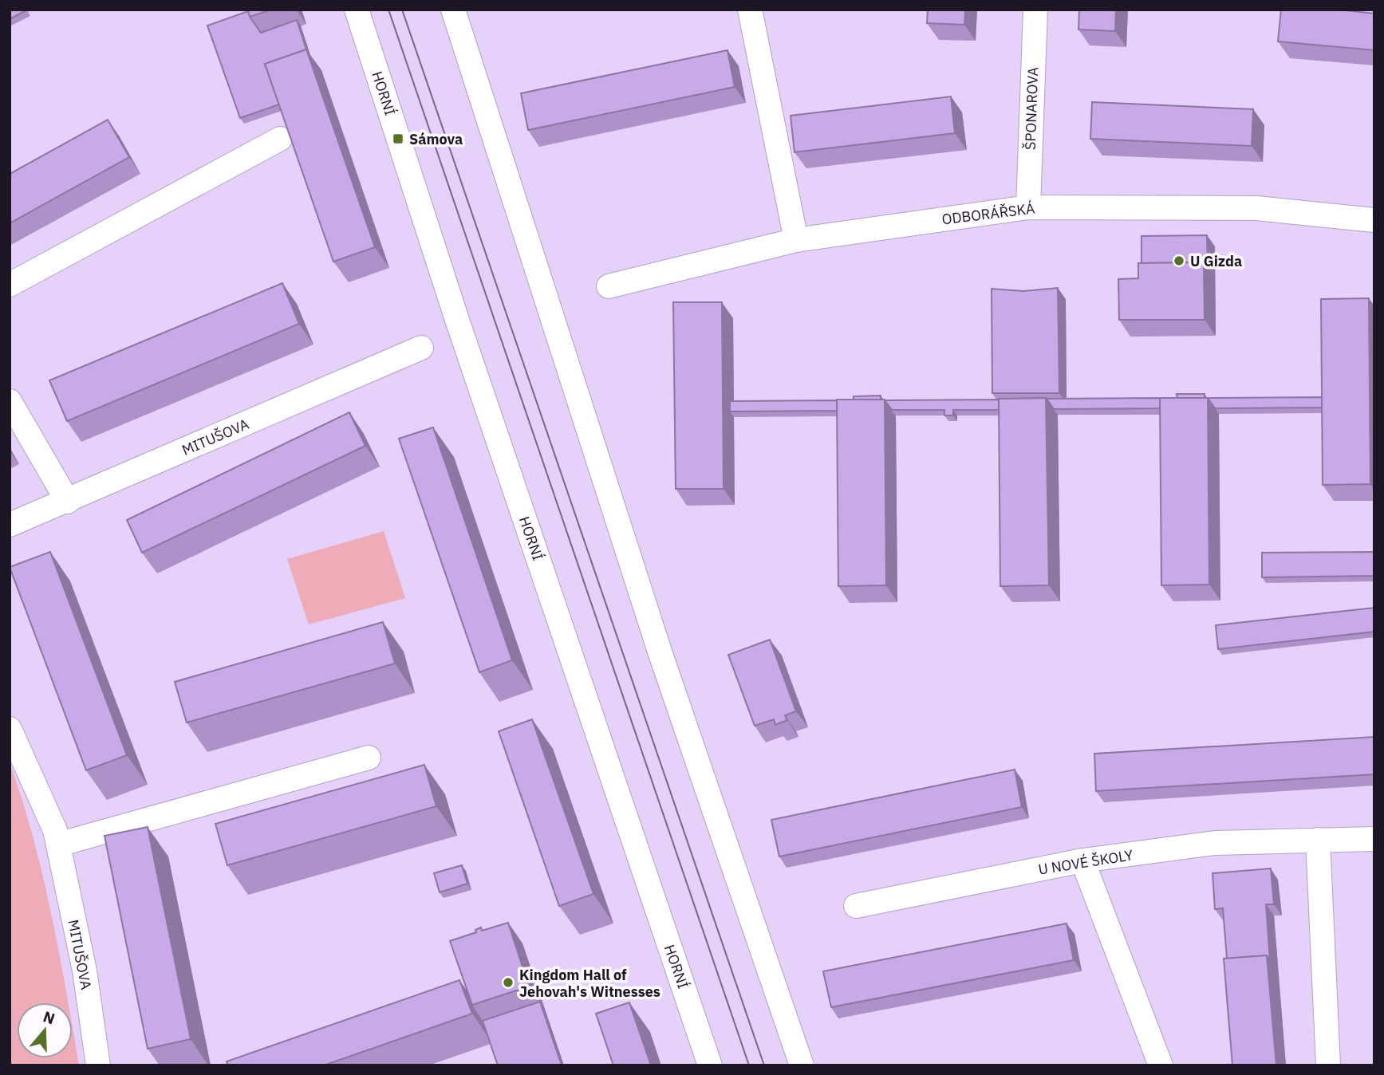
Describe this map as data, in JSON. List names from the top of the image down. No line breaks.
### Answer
{"streets":{"street":["HORNÍ","ŠPONAROVA","ODBORÁŘSKÁ","MITUŠOVA","U NOVÉ ŠKOLY"]},"crossings":[["ŠPONAROVA","ODBORÁŘSKÁ"]],"places":{"transit":["Sámova"],"other":["U Gizda","Kingdom Hall of Jehovah's Witnesses"]},"north":"top"}
